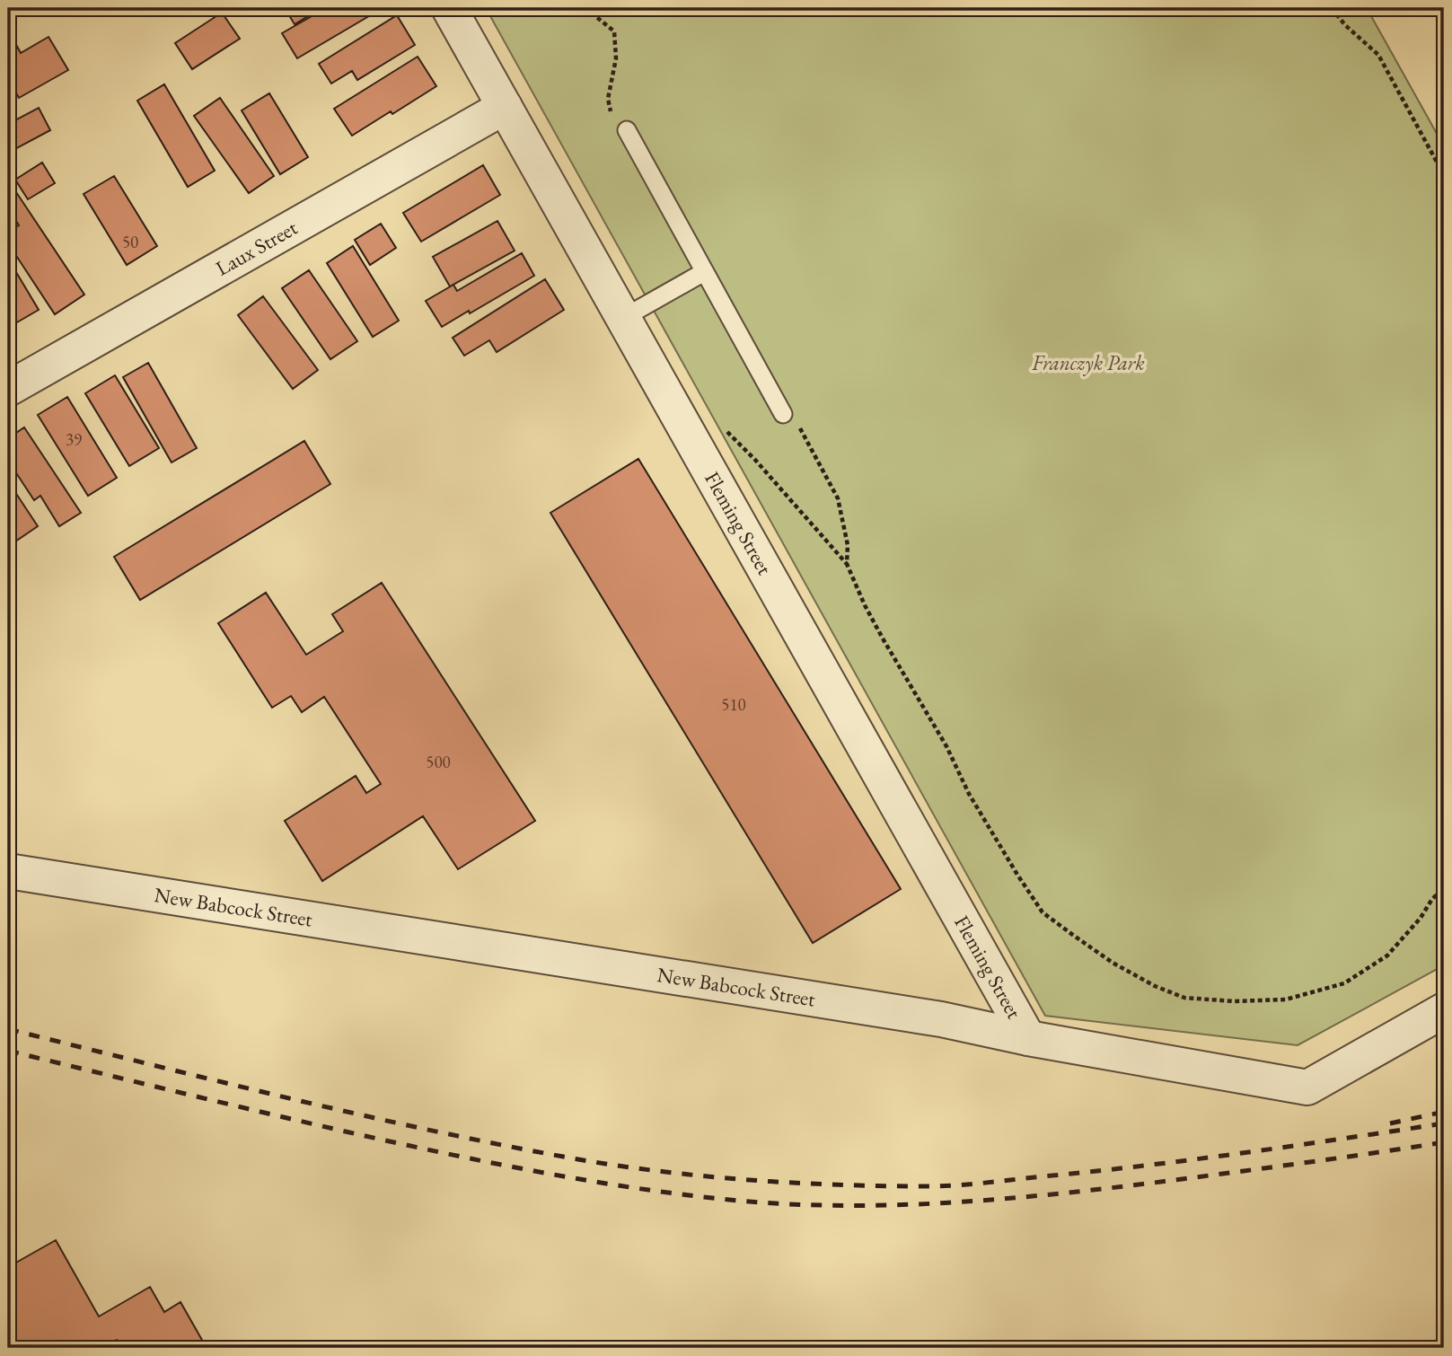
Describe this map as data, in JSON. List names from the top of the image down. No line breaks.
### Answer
{"streets":{"street":["Laux Street","Fleming Street","New Babcock Street"]},"crossings":[["Laux Street","Fleming Street"],["Fleming Street","New Babcock Street"]],"parks":["Franczyk Park"],"house_numbers":["50","39","510","500"]}
